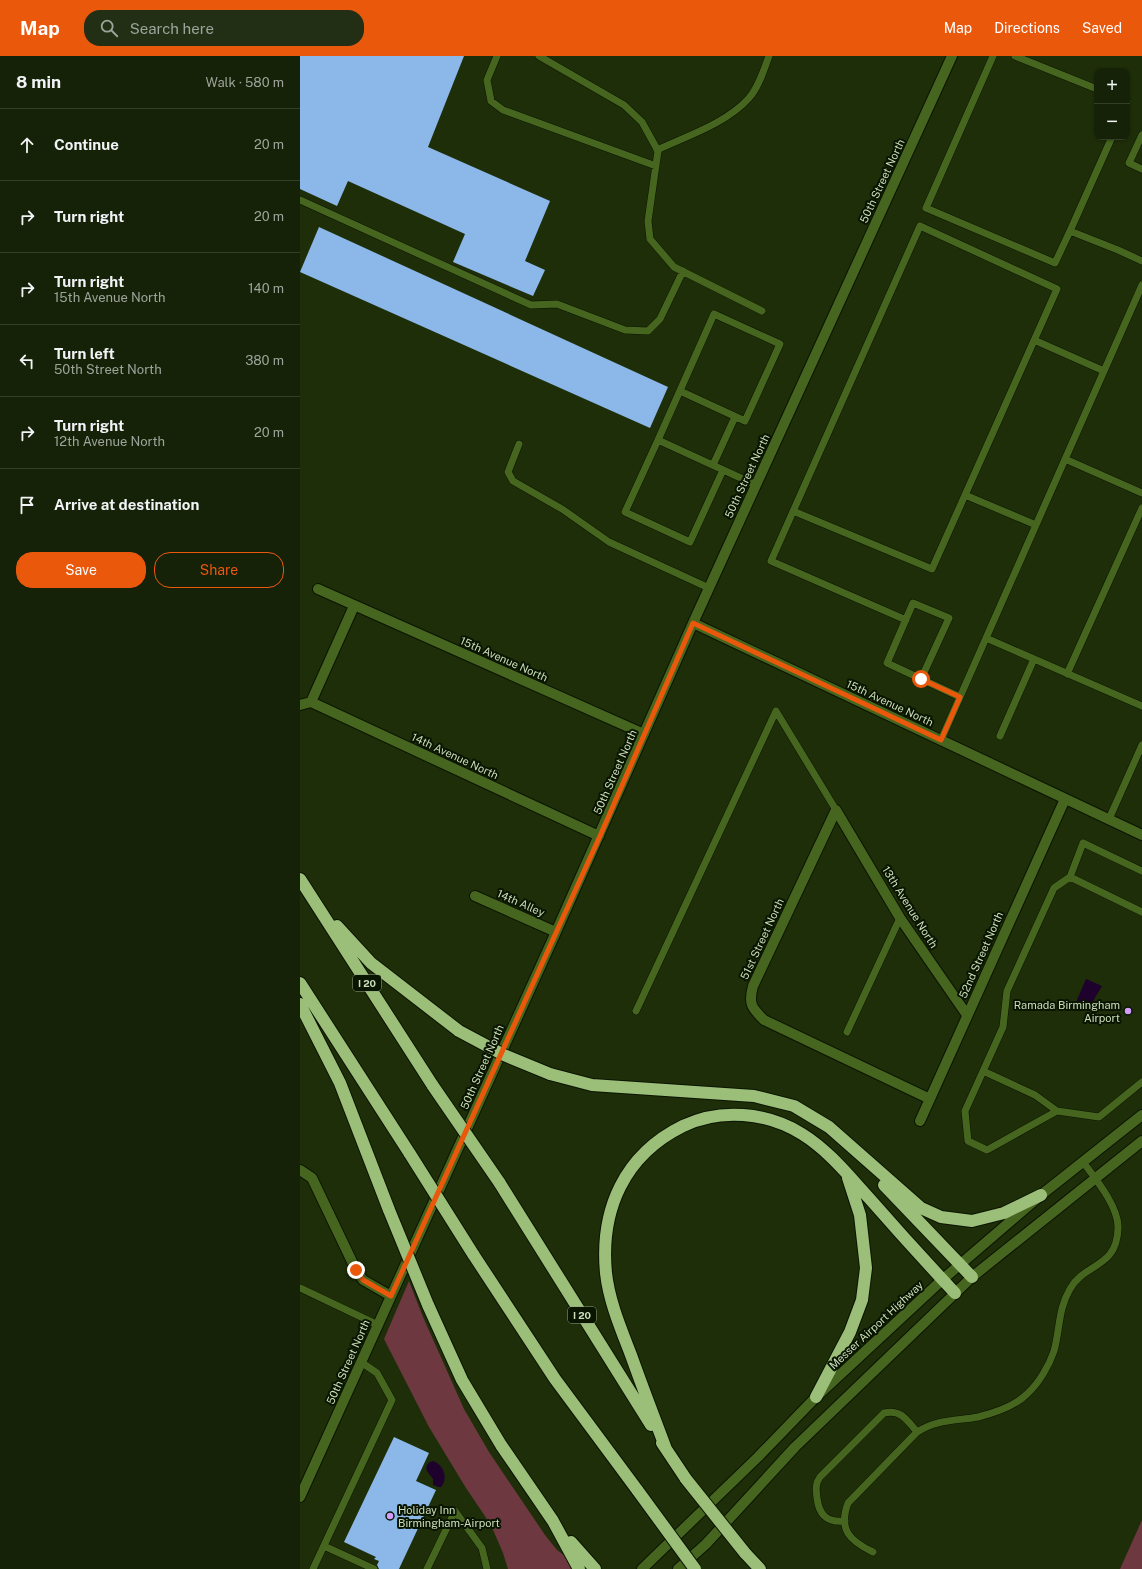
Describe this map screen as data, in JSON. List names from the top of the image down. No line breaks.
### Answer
{"streets":{"highway":["I 20"],"street":["50th Street North","15th Avenue North","14th Avenue North","14th Alley","13th Avenue North","51st Street North","52nd Street North","Messer Airport Highway"]},"crossings":[["50th Street North","15th Avenue North"],["50th Street North","14th Avenue North"],["50th Street North","14th Alley"],["15th Avenue North","52nd Street North"],["13th Avenue North","51st Street North"],["13th Avenue North","52nd Street North"],["51st Street North","52nd Street North"]],"places":["Ramada Birmingham Airport","Holiday Inn Birmingham-Airport"],"page":{"header":"Map","search":"Search here","nav":["Map","Directions","Saved"],"heading":["8 min","Walk · 580 m"],"map_buttons":["+","−"],"list":[["Continue","20 m"],["Turn right","20 m"],["Turn right","15th Avenue North","140 m"],["Turn left","50th Street North","380 m"],["Turn right","12th Avenue North","20 m"],"Arrive at destination"],"buttons":["Save","Share"]}}
